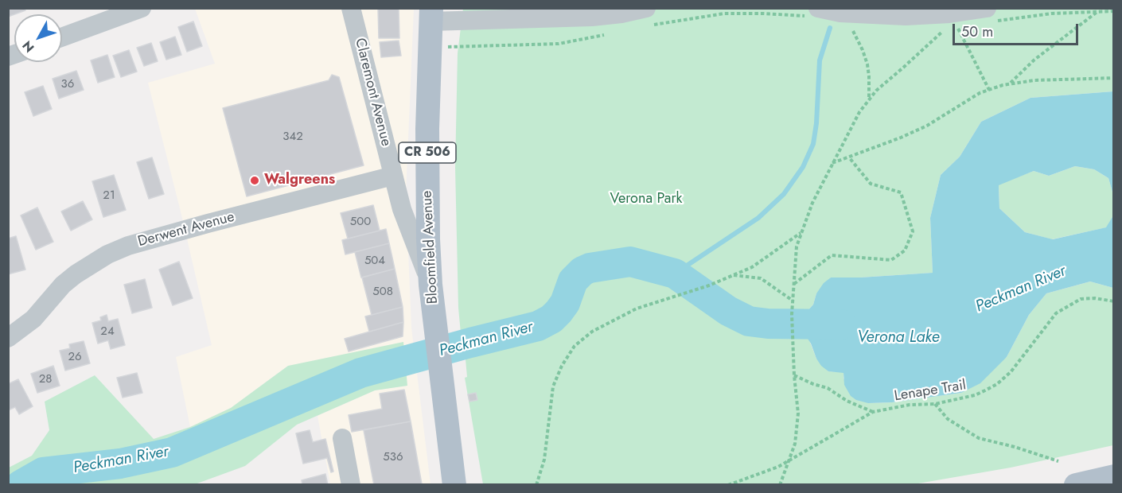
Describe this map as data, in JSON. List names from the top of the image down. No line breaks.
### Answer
{"streets":{"main road":["CR 506","Bloomfield Avenue"],"street":["Claremont Avenue","Derwent Avenue"],"path":["Lenape Trail"]},"crossings":[["Claremont Avenue","Derwent Avenue"],["Claremont Avenue","Bloomfield Avenue"]],"water":["Peckman River","Verona Lake"],"parks":["Verona Park"],"places":["Walgreens"],"house_numbers":["36","342","21","500","504","508","24","26","28","536"],"scale_bar":"50 m","north":"bottom left"}
